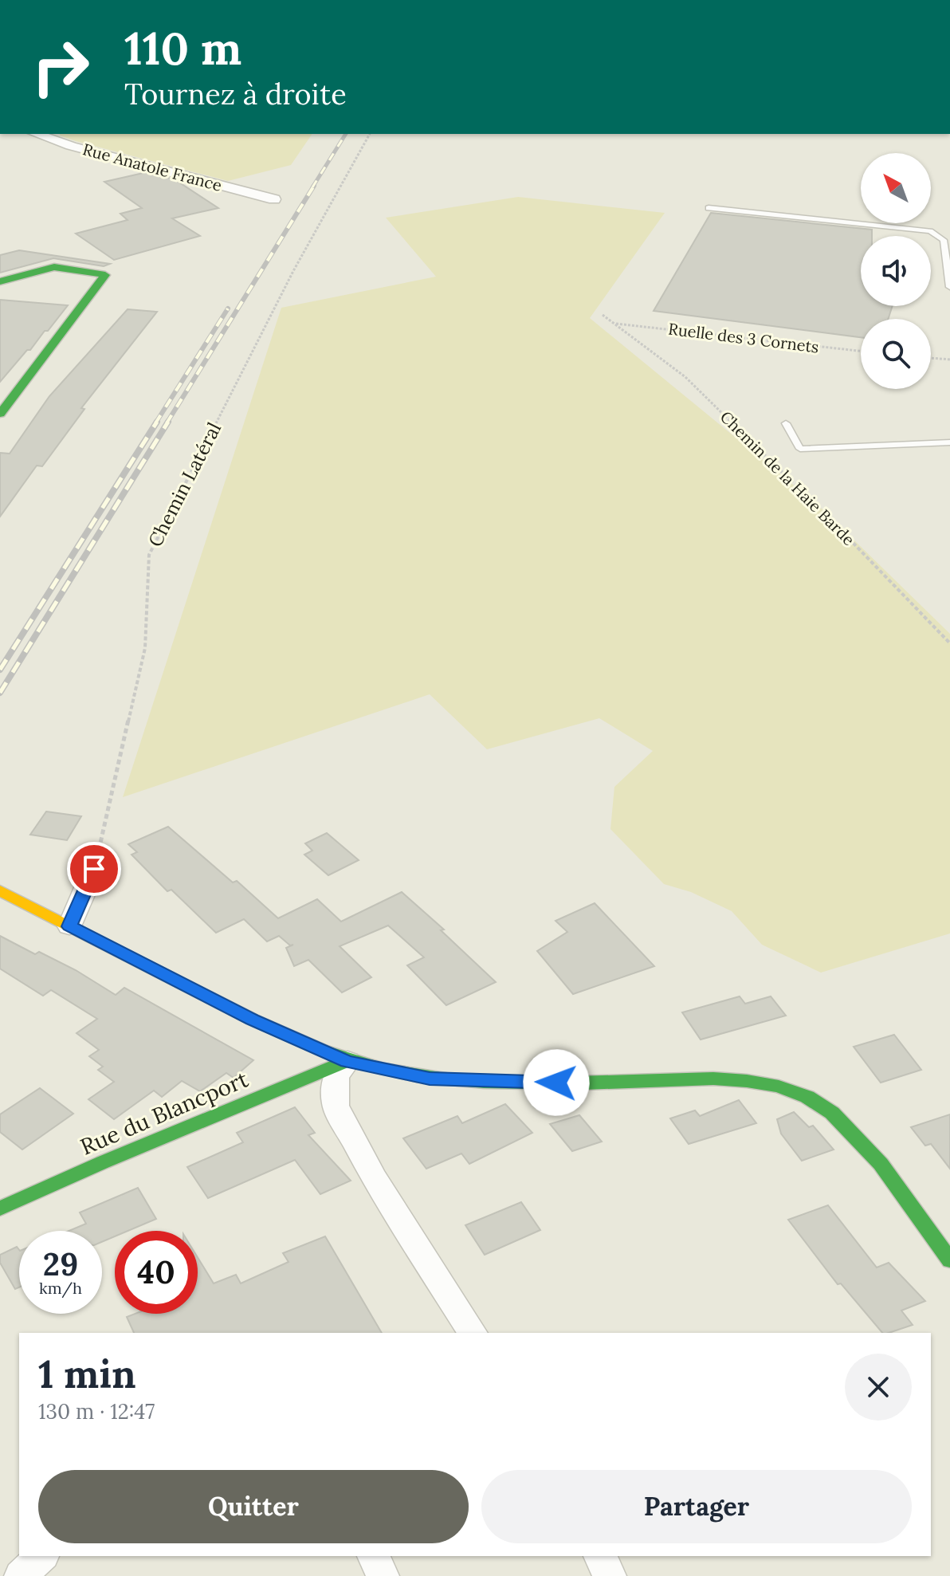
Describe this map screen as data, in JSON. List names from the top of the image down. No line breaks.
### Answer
{"streets":{"street":["Rue Anatole France","Rue du Blancport"],"path":["Ruelle des 3 Cornets","Chemin de la Haie Barde","Chemin Latéral"]},"crossings":[["Ruelle des 3 Cornets","Chemin de la Haie Barde"]],"north":"top left","page":{"turn":["110 m","Tournez à droite"],"speed":"29 km/h","limit":"40","heading":["1 min","130 m · 12:47"],"buttons":["Quitter","Partager"]}}
